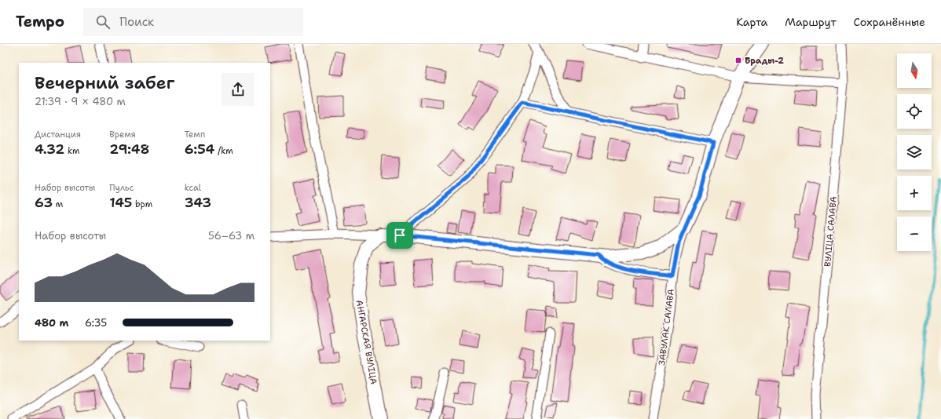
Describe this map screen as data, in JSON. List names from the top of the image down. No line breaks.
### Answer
{"streets":{"street":["ВУЛІЦА САЛАВА","ЗАВУЛАК САЛАВА","АНГАРСКАЯ ВУЛІЦА"]},"places":{"transit":["Брады-2"]},"north":"bottom","page":{"header":"Tempo","search":"Поиск","nav":["Карта","Маршрут","Сохранённые"],"map_buttons":["+","−"],"heading":["Вечерний забег","21:39 · 9 × 480 m"],"stats":[["Дистанция","4.32 km"],["Время","29:48"],["Темп","6:54 /km"],["Набор высоты","63 m"],["Пульс","145 bpm"],["kcal","343"]],"chart":["Набор высоты","56–63 m"],"list":[{"name":"480 m","note":"6:35"}]}}
